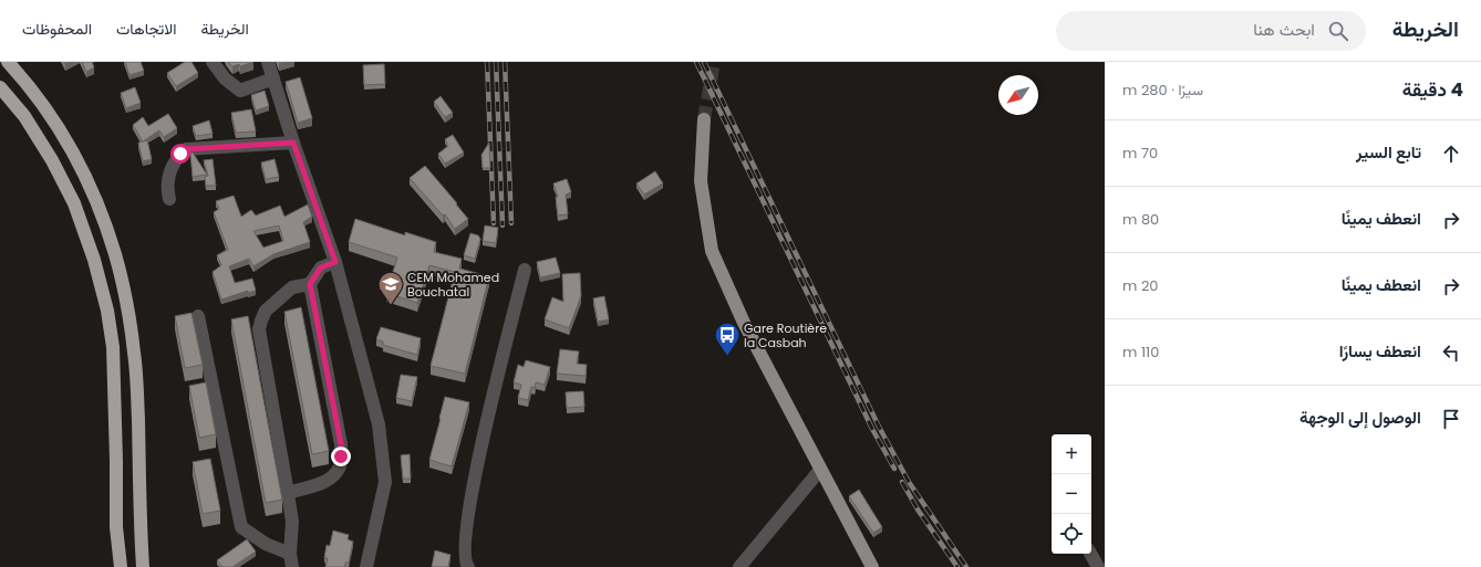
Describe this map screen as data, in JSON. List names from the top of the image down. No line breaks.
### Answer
{"places":{"school or university":["CEM Mohamed Bouchatal"],"bus stop":["Gare Routière la Casbah"]},"north":"bottom left","page":{"header":"الخريطة","search":"ابحث هنا","nav":["الخريطة","الاتجاهات","المحفوظات"],"heading":["4 دقيقة","سيرًا · 280 m"],"list":[["تابع السير","70 m"],["انعطف يمينًا","80 m"],["انعطف يمينًا","20 m"],["انعطف يسارًا","110 m"],"الوصول إلى الوجهة"],"map_buttons":["+","−"]}}
